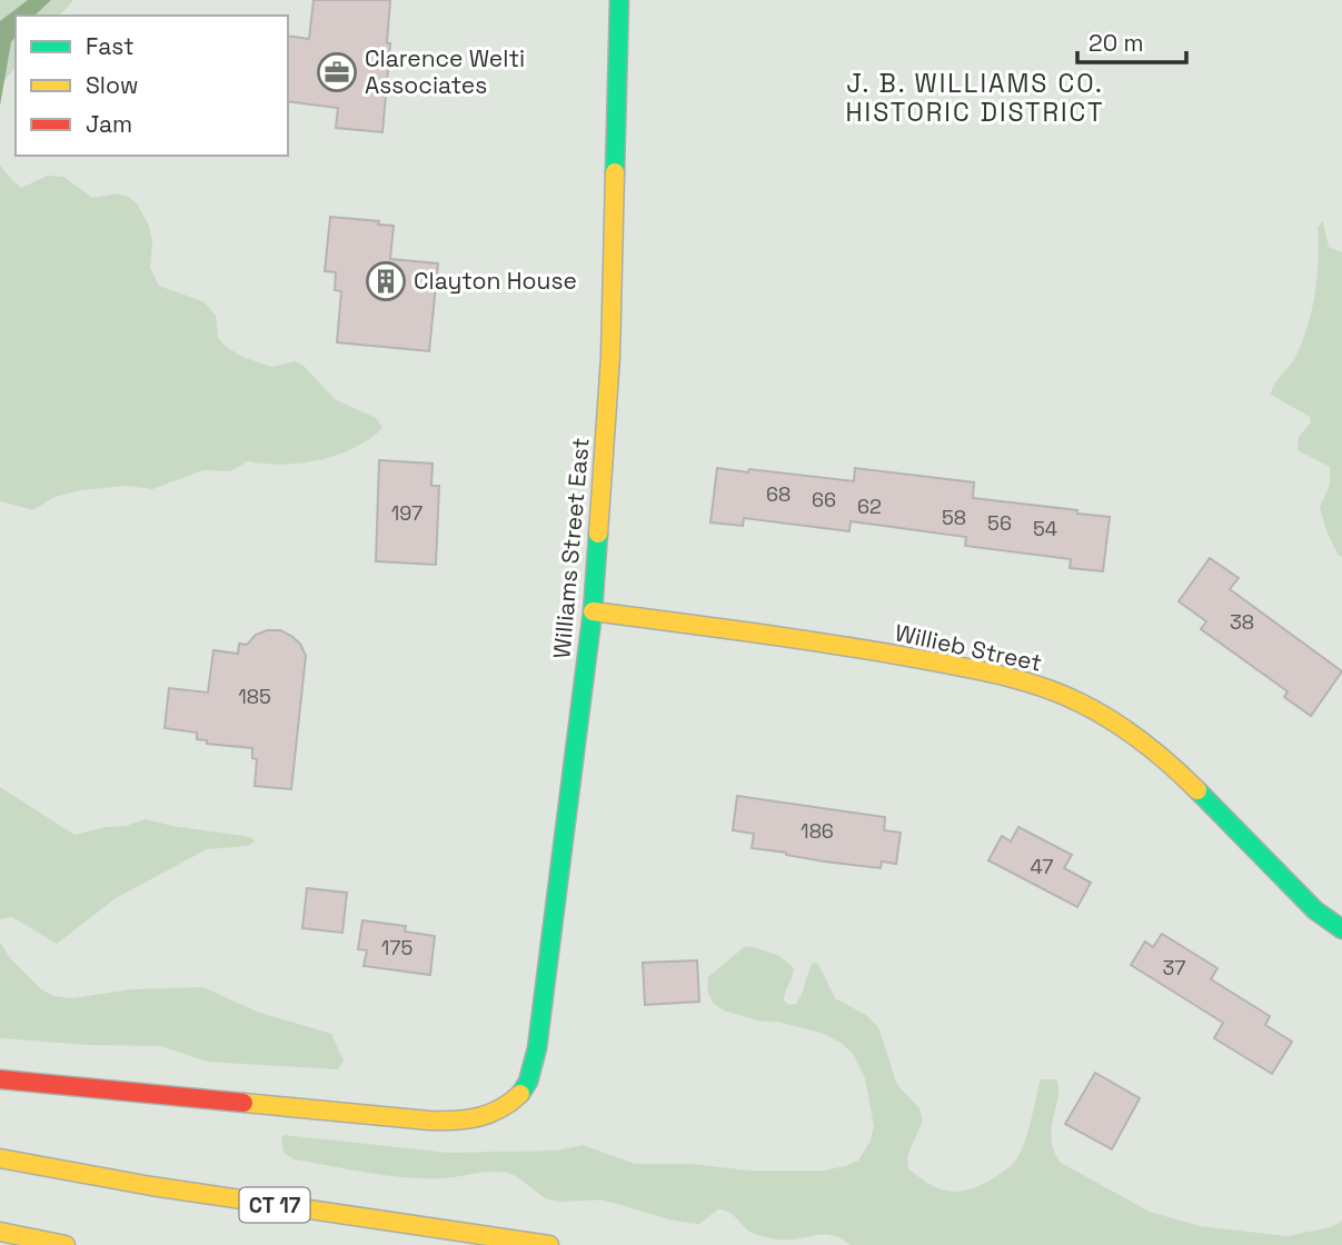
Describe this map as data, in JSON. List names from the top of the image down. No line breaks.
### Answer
{"streets":{"main road":["Williams Street East","Willieb Street","CT 17"]},"crossings":[["Williams Street East","Willieb Street"]],"districts":["J. B. WILLIAMS CO. HISTORIC DISTRICT"],"places":{"office":["Clarence Welti Associates"],"building":["Clayton House"]},"house_numbers":["68","66","62","197","58","56","54","38","185","186","47","175","37"],"legend":["Fast","Slow","Jam"],"scale_bar":"20 m"}
